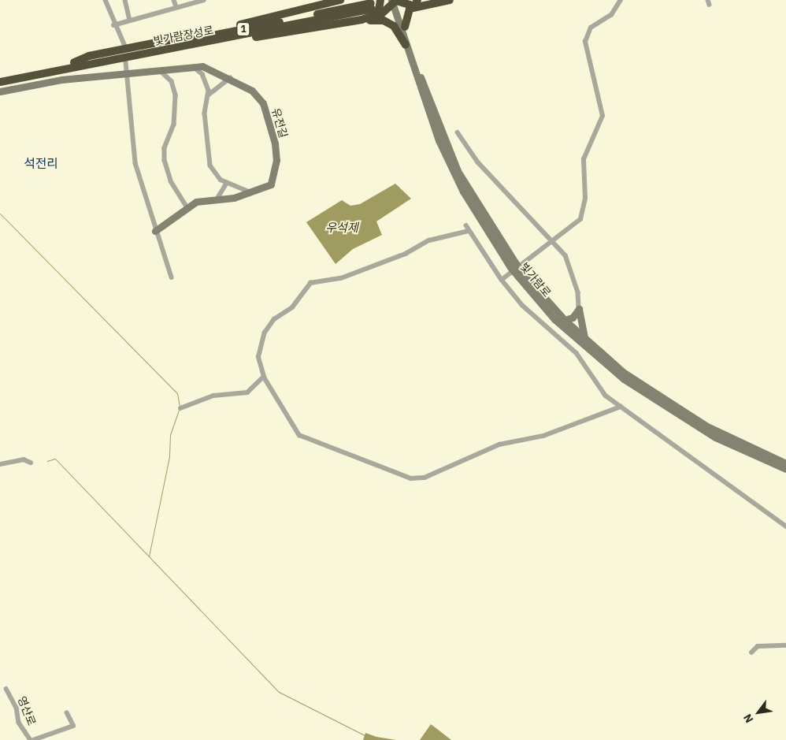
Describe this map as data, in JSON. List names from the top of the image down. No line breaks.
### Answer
{"streets":{"highway":["1","빛가람장성로"],"main road":["유전길","빛가람로"],"street":["영산로"]},"districts":["석전리"],"water":["우석제"],"north":"bottom left"}
